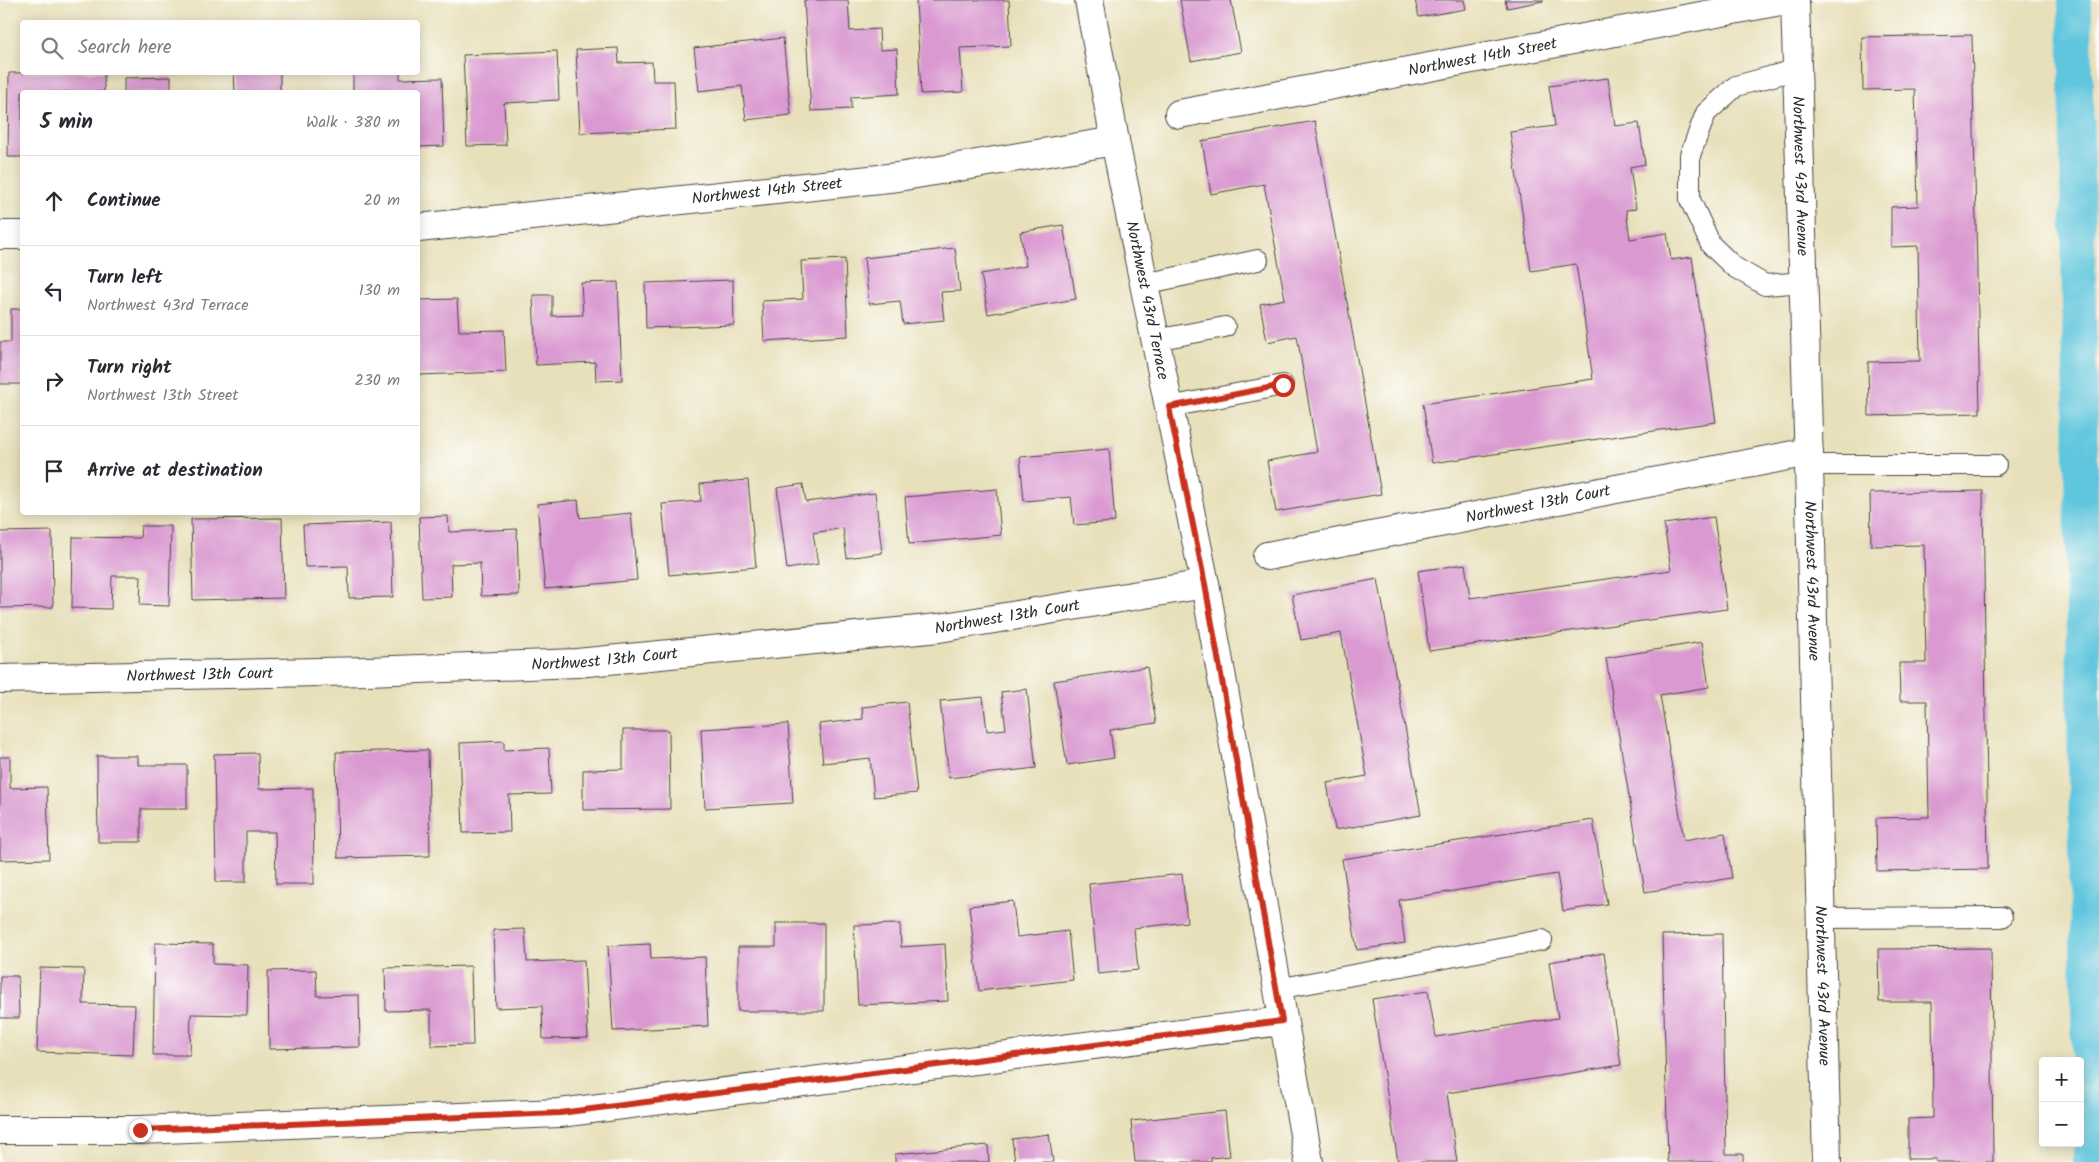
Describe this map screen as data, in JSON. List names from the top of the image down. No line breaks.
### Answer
{"streets":{"street":["Northwest 14th Street","Northwest 43rd Avenue","Northwest 43rd Terrace","Northwest 13th Court"]},"crossings":[["Northwest 14th Street","Northwest 43rd Terrace"],["Northwest 43rd Avenue","Northwest 13th Court"],["Northwest 43rd Terrace","Northwest 13th Court"]],"page":{"search":"Search here","heading":["5 min","Walk · 380 m"],"list":[["Continue","20 m"],["Turn left","Northwest 43rd Terrace","130 m"],["Turn right","Northwest 13th Street","230 m"],"Arrive at destination"],"map_buttons":["+","−"]}}
